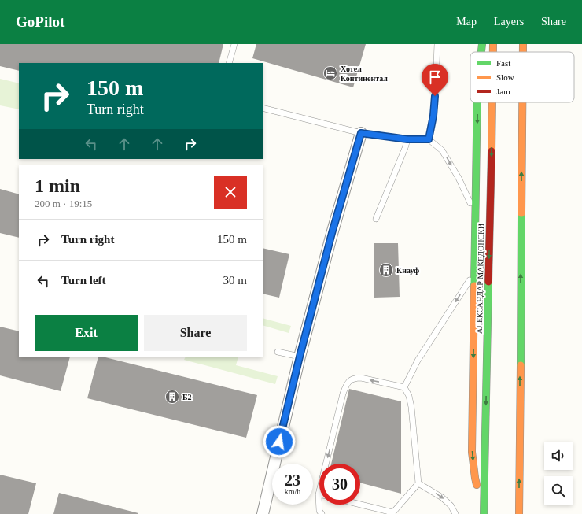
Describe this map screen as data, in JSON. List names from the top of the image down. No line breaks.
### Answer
{"streets":{"street":["АЛЕКСАНДАР МАКЕДОНСКИ"]},"places":{"hotel":["Хотел Континентал"],"building":["Кнауф","Б2"]},"legend":["Fast","Slow","Jam"],"page":{"header":"GoPilot","nav":["Map","Layers","Share"],"turn":["150 m","Turn right"],"heading":["1 min","200 m · 19:15"],"list":[{"name":"Turn right","value":"150 m"},{"name":"Turn left","value":"30 m"}],"buttons":["Exit","Share"],"speed":"23 km/h","limit":"30"}}
